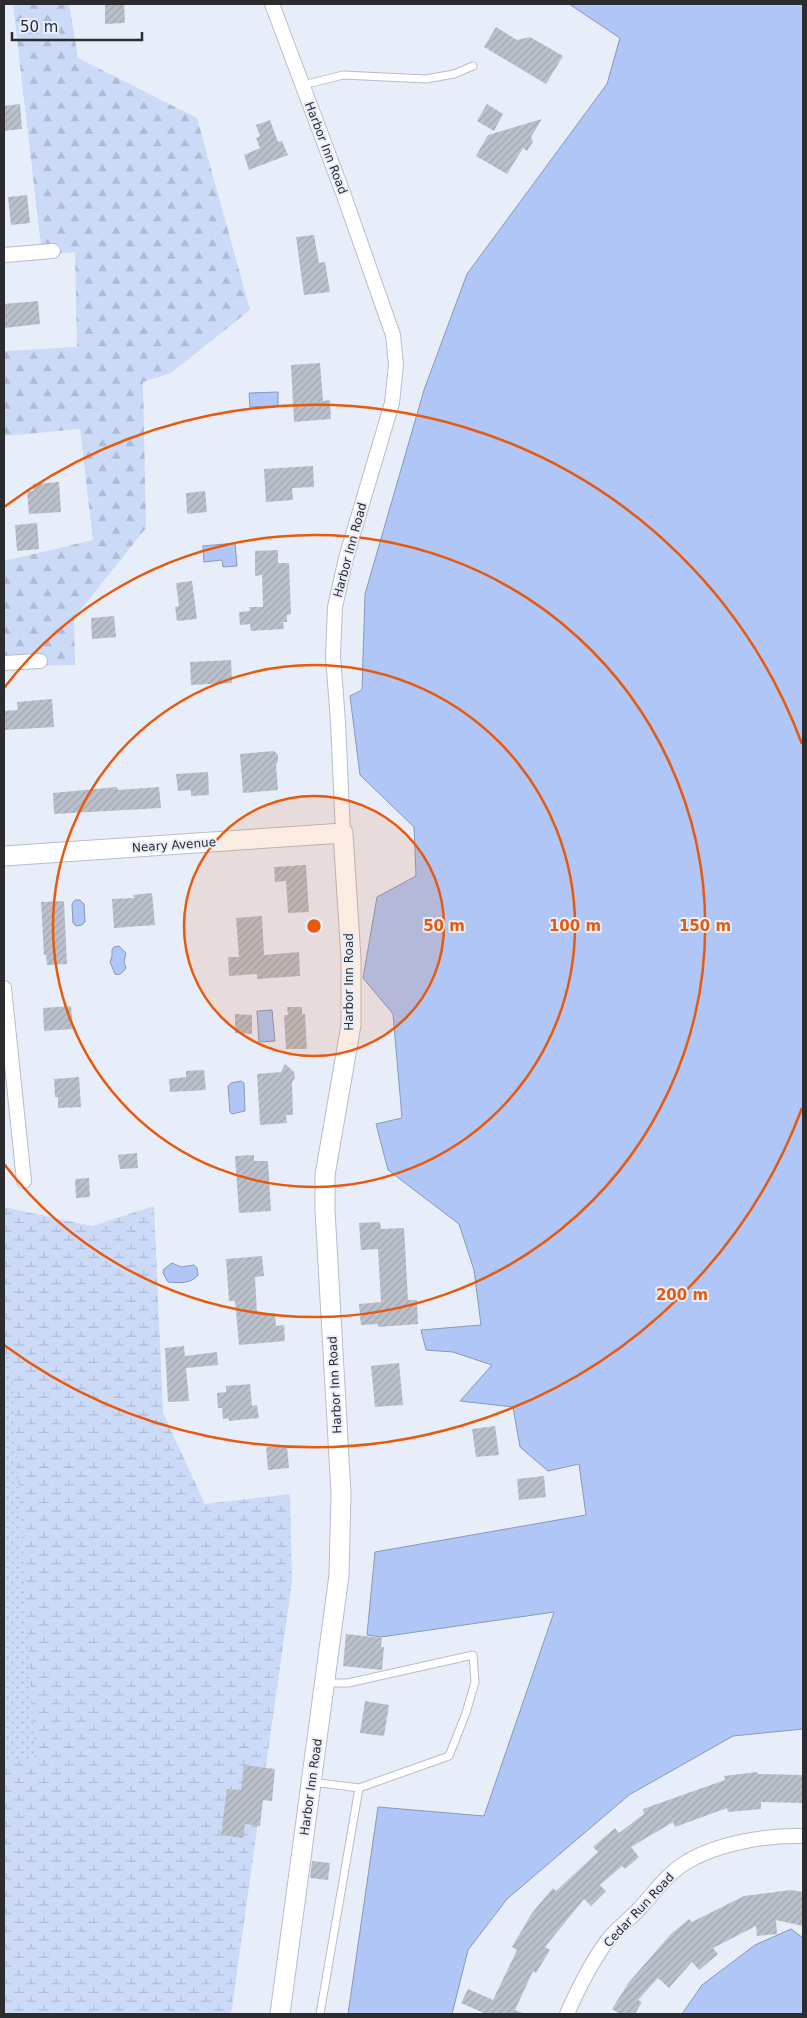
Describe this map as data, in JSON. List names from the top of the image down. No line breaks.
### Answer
{"streets":{"main road":["Harbor Inn Road","Neary Avenue"],"street":["Cedar Run Road"]},"crossings":[["Harbor Inn Road","Neary Avenue"]],"scale_bar":"50 m","rings":["50 m","100 m","150 m","200 m"]}
